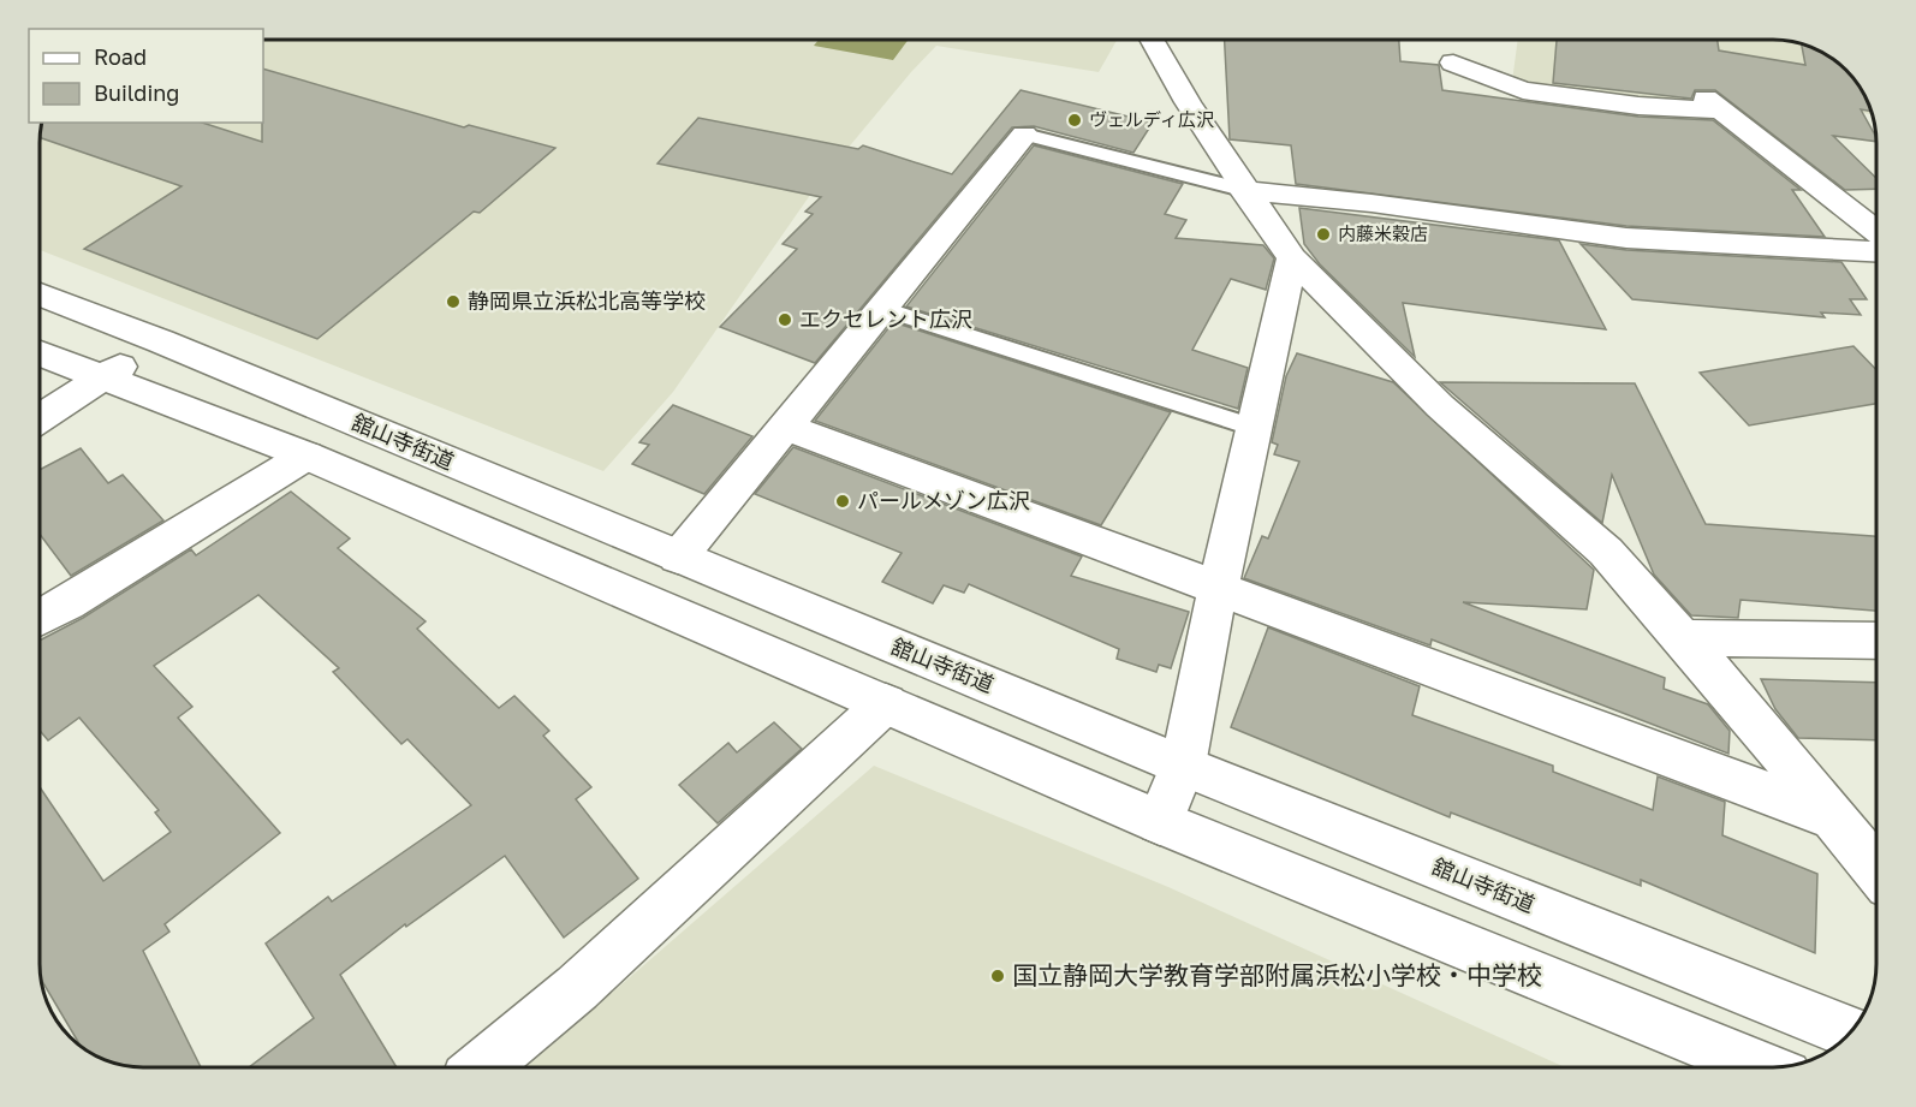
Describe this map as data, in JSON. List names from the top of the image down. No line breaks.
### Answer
{"streets":{"street":["舘山寺街道"]},"places":["ヴェルディ広沢","内藤米穀店","静岡県立浜松北高等学校","エクセレント広沢","パールメゾン広沢","国立静岡大学教育学部附属浜松小学校・中学校"],"legend":["Road","Building"]}
